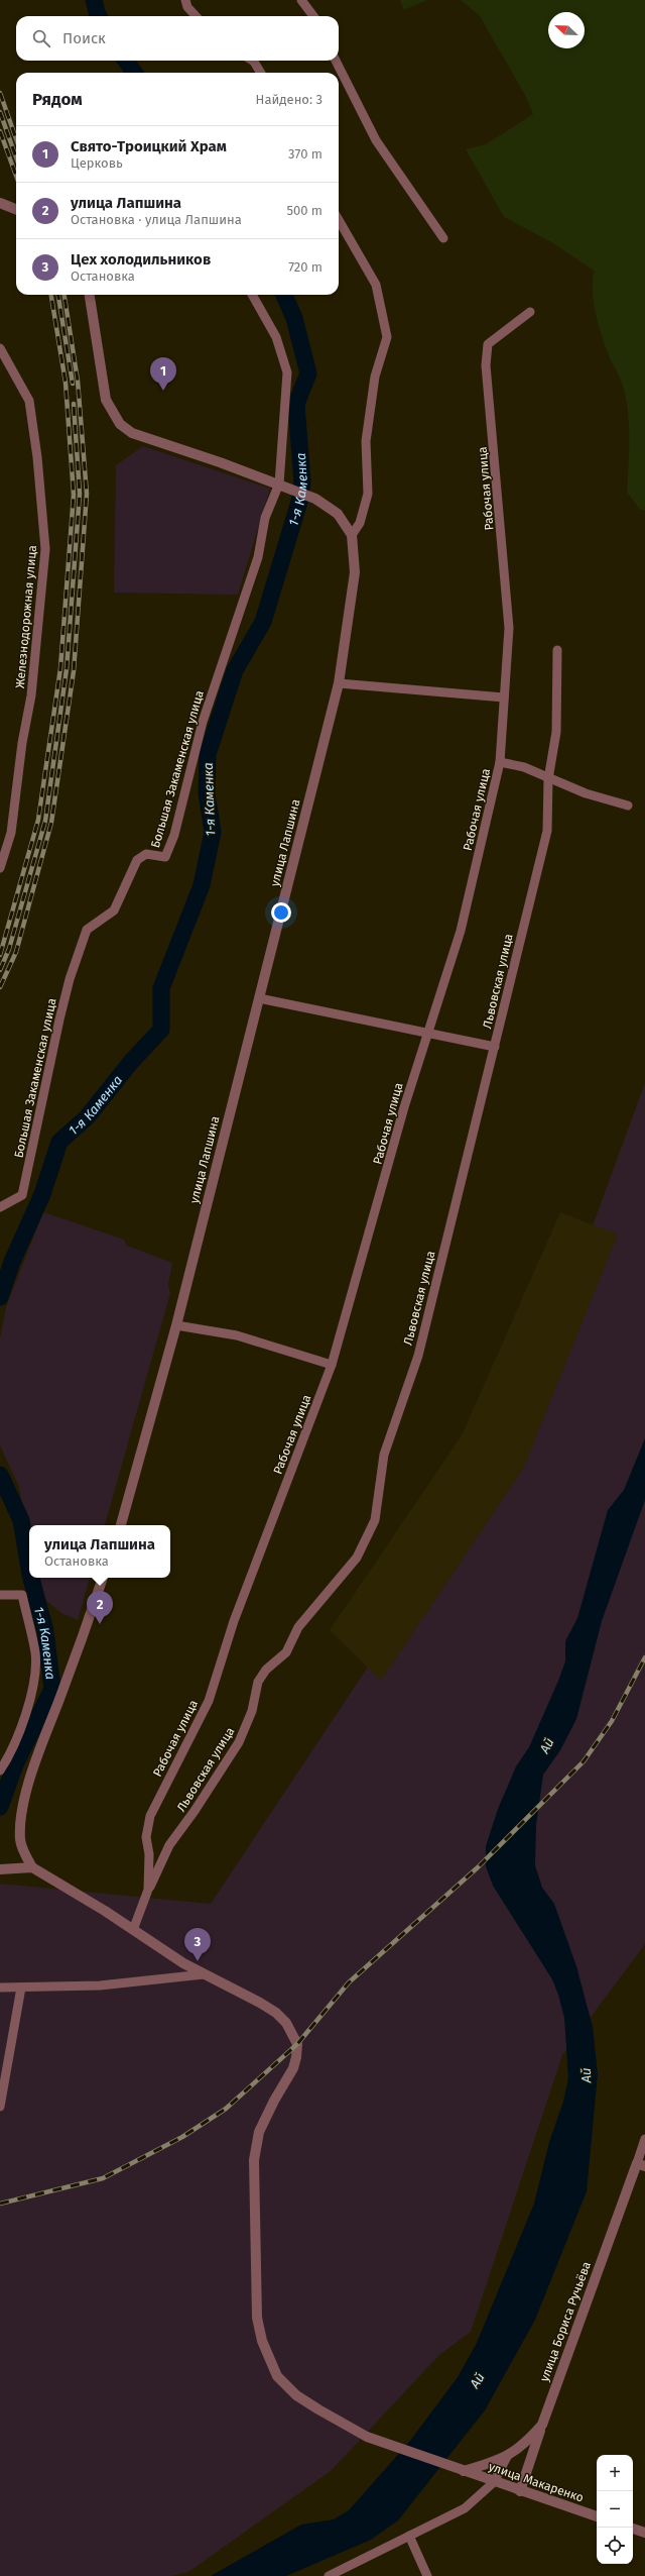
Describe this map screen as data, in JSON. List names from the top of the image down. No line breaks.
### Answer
{"streets":{"street":["Рабочая улица","Железнодорожная улица","Большая Закаменская улица","улица Лапшина","Львовская улица","улица Бориса Ручьёва","улица Макаренко"]},"crossings":[["Рабочая улица","Львовская улица"],["Рабочая улица","улица Макаренко"],["улица Бориса Ручьёва","улица Макаренко"]],"water":["1-я Каменка","Ай"],"north":"top left","page":{"search":"Поиск","heading":["Рядом","Найдено: 3"],"list":[{"mark":"1","name":"Свято-Троицкий Храм","note":"Церковь","value":"370 m"},{"mark":"2","name":"улица Лапшина","note":"Остановка · улица Лапшина","value":"500 m"},{"mark":"3","name":"Цех холодильников","note":"Остановка","value":"720 m"}],"pins":["1","2","3"],"popup":["улица Лапшина","Остановка"],"map_buttons":["+","−"]}}
